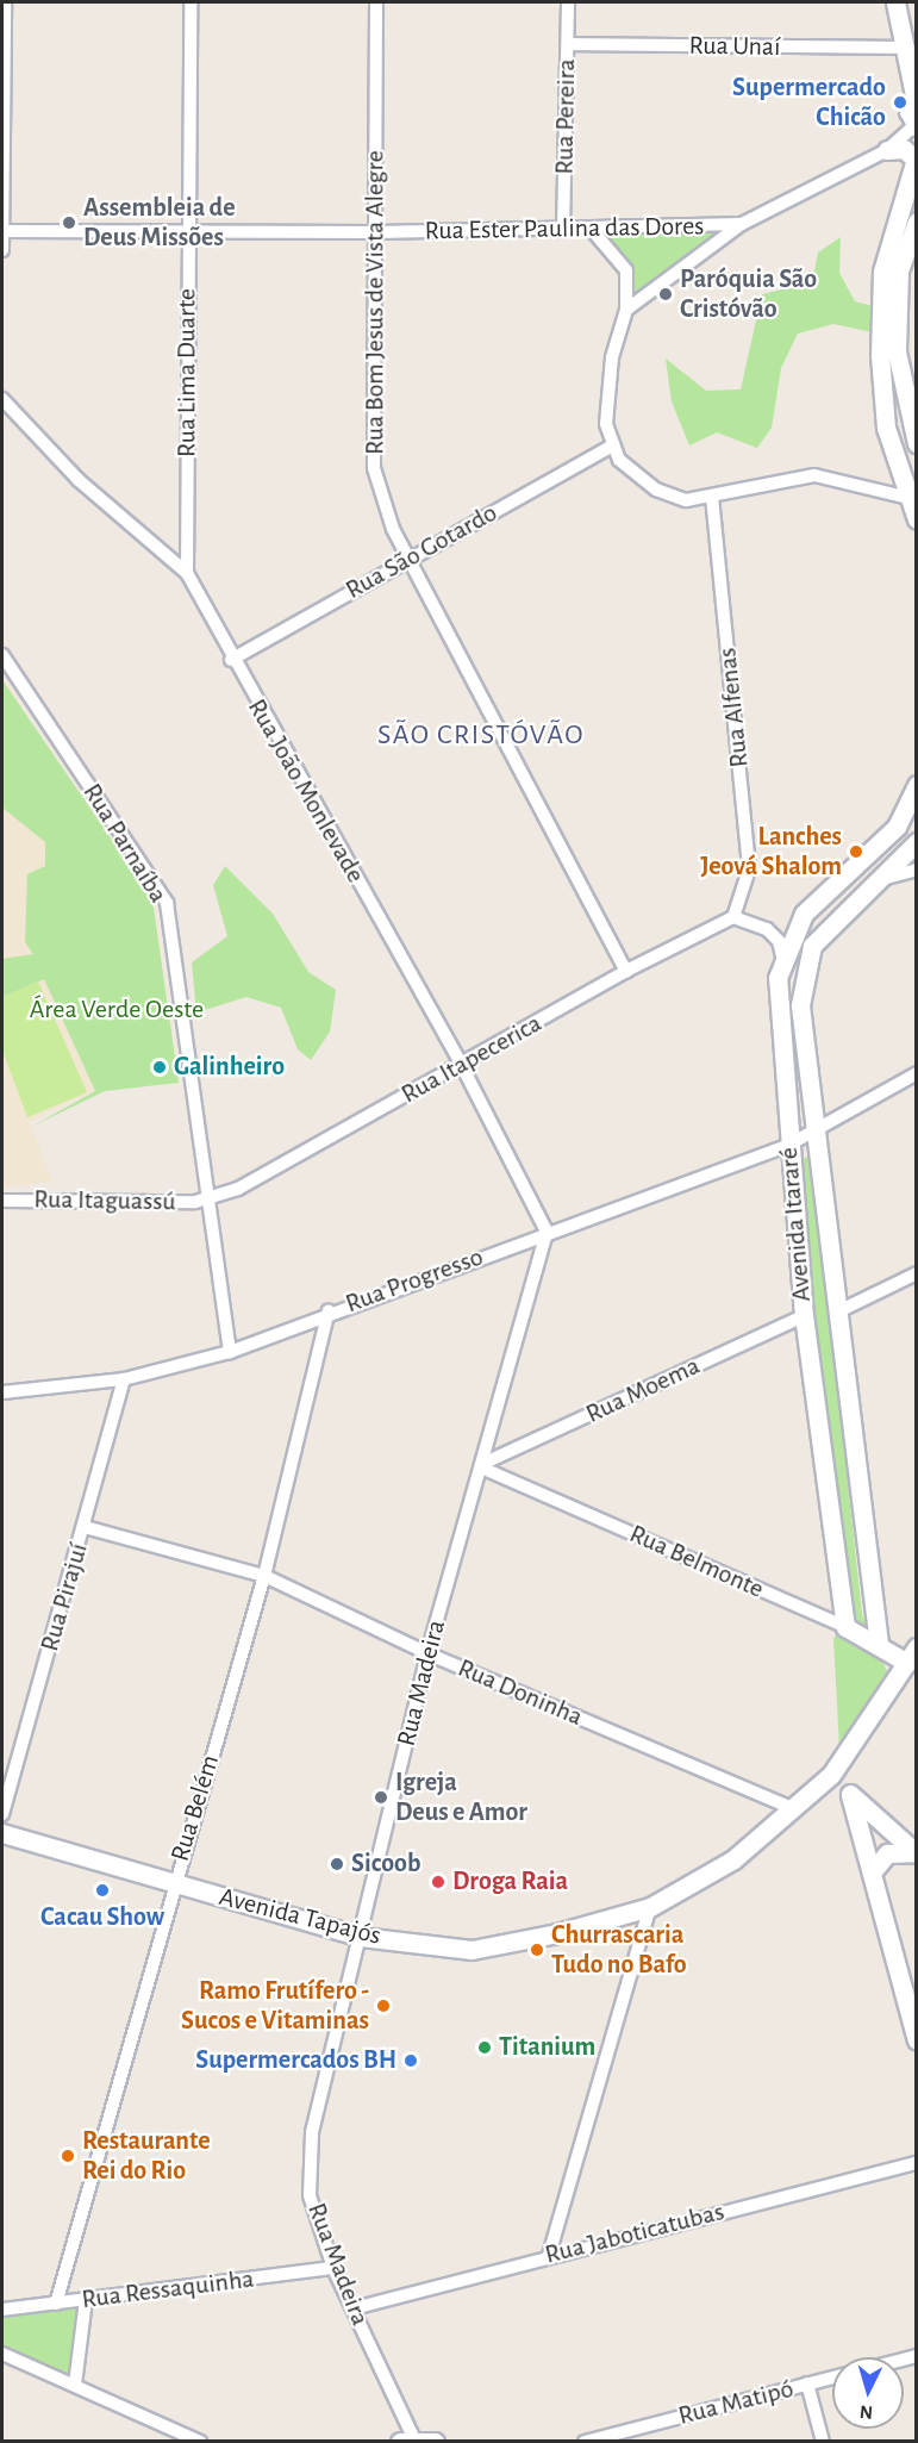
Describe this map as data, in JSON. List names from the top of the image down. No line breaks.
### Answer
{"streets":{"street":["Rua Unaí","Rua Pereira","Rua Ester Paulina das Dores","Rua Bom Jesus de Vista Alegre","Rua Lima Duarte","Rua São Gotardo","Rua Alfenas","Rua João Monlevade","Rua Parnaíba","Rua Itapecerica","Rua Itaguassú","Avenida Itararé","Rua Progresso","Rua Moema","Rua Belmonte","Rua Pirajuí","Rua Madeira","Rua Doninha","Rua Belém","Avenida Tapajós","Rua Jaboticatubas","Rua Ressaquinha","Rua Matipó"]},"crossings":[["Rua Unaí","Rua Pereira"],["Rua Pereira","Rua Ester Paulina das Dores"],["Rua Ester Paulina das Dores","Rua Bom Jesus de Vista Alegre"],["Rua Ester Paulina das Dores","Rua Lima Duarte"],["Rua Bom Jesus de Vista Alegre","Rua São Gotardo"],["Rua Bom Jesus de Vista Alegre","Rua Itapecerica"],["Rua Lima Duarte","Rua João Monlevade"],["Rua São Gotardo","Rua João Monlevade"],["Rua Alfenas","Rua Itapecerica"],["Rua João Monlevade","Rua Itapecerica"],["Rua João Monlevade","Rua Progresso"],["Rua João Monlevade","Rua Madeira"],["Rua Parnaíba","Rua Itapecerica"],["Rua Parnaíba","Rua Itaguassú"],["Rua Parnaíba","Rua Progresso"],["Rua Itapecerica","Rua Itaguassú"],["Avenida Itararé","Rua Progresso"],["Avenida Itararé","Rua Moema"],["Avenida Itararé","Rua Belmonte"],["Rua Progresso","Rua Pirajuí"],["Rua Progresso","Rua Madeira"],["Rua Progresso","Rua Belém"],["Rua Moema","Rua Belmonte"],["Rua Moema","Rua Madeira"],["Rua Belmonte","Rua Madeira"],["Rua Belmonte","Avenida Tapajós"],["Rua Pirajuí","Rua Doninha"],["Rua Madeira","Rua Doninha"],["Rua Madeira","Avenida Tapajós"],["Rua Madeira","Rua Jaboticatubas"],["Rua Madeira","Rua Ressaquinha"],["Rua Doninha","Rua Belém"],["Rua Doninha","Avenida Tapajós"],["Rua Belém","Avenida Tapajós"],["Rua Belém","Rua Ressaquinha"]],"districts":["SÃO CRISTÓVÃO"],"parks":["Área Verde Oeste"],"places":["Supermercado Chicão","Assembleia de Deus Missões","Paróquia São Cristóvão","Lanches Jeová Shalom","Galinheiro","Igreja Deus e Amor","Sicoob","Droga Raia","Cacau Show","Churrascaria Tudo no Bafo","Ramo Frutífero - Sucos e Vitaminas","Titanium","Supermercados BH","Restaurante Rei do Rio"],"north":"bottom"}
